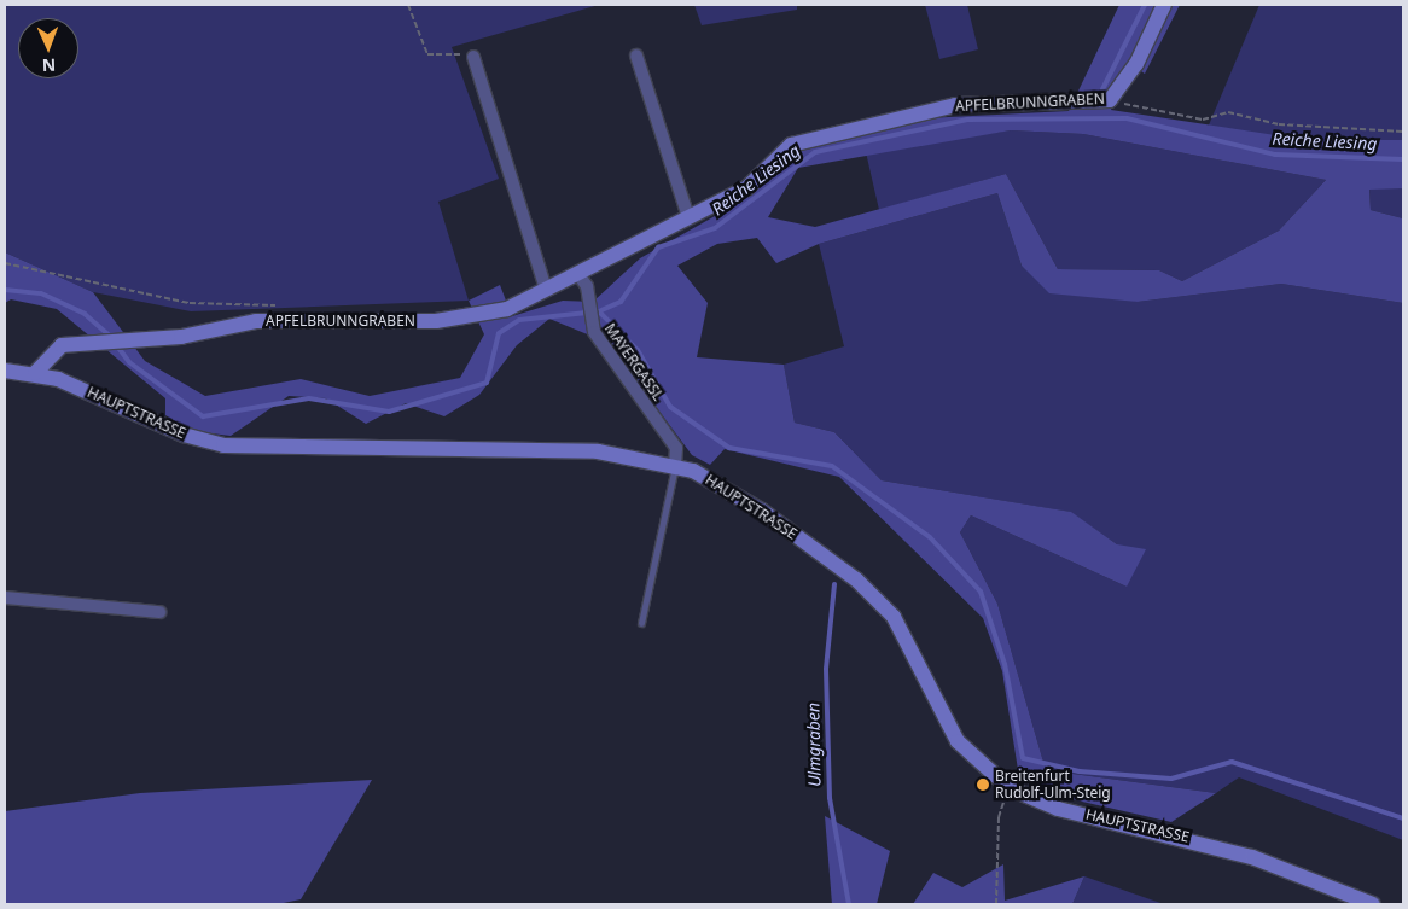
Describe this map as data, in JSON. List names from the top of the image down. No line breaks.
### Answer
{"streets":{"main road":["APFELBRUNNGRABEN","HAUPTSTRASSE"],"street":["MAYERGASSL"]},"crossings":[["APFELBRUNNGRABEN","MAYERGASSL"],["APFELBRUNNGRABEN","HAUPTSTRASSE"],["MAYERGASSL","HAUPTSTRASSE"]],"water":["Reiche Liesing","Ulmgraben"],"places":["Breitenfurt Rudolf-Ulm-Steig"],"north":"bottom"}
